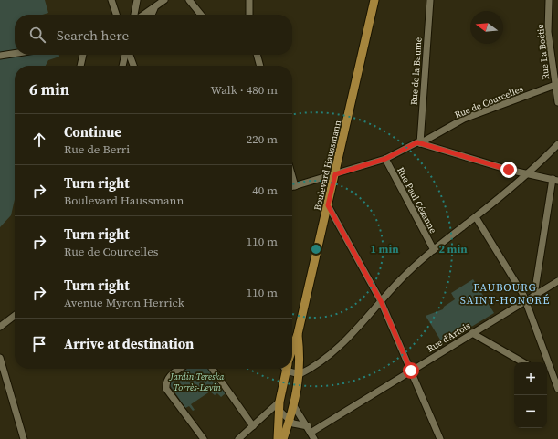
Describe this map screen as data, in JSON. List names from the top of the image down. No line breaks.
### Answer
{"streets":{"main road":["Boulevard Haussmann"],"street":["Rue La Boétie","Rue de la Baume","Rue de Courcelles","Rue Paul Cézanne","Rue d'Artois"]},"crossings":[["Rue La Boétie","Rue de Courcelles"],["Rue de la Baume","Rue de Courcelles"],["Rue de Courcelles","Boulevard Haussmann"],["Rue de Courcelles","Rue Paul Cézanne"]],"districts":["FAUBOURG SAINT-HONORÉ"],"parks":["Jardin Tereska Torrès-Levin"],"north":"left","page":{"search":"Search here","heading":["6 min","Walk · 480 m"],"list":[["Continue","Rue de Berri","220 m"],["Turn right","Boulevard Haussmann","40 m"],["Turn right","Rue de Courcelles","110 m"],["Turn right","Avenue Myron Herrick","110 m"],"Arrive at destination"],"map_buttons":["+","−"]},"rings":["1 min","2 min"]}
